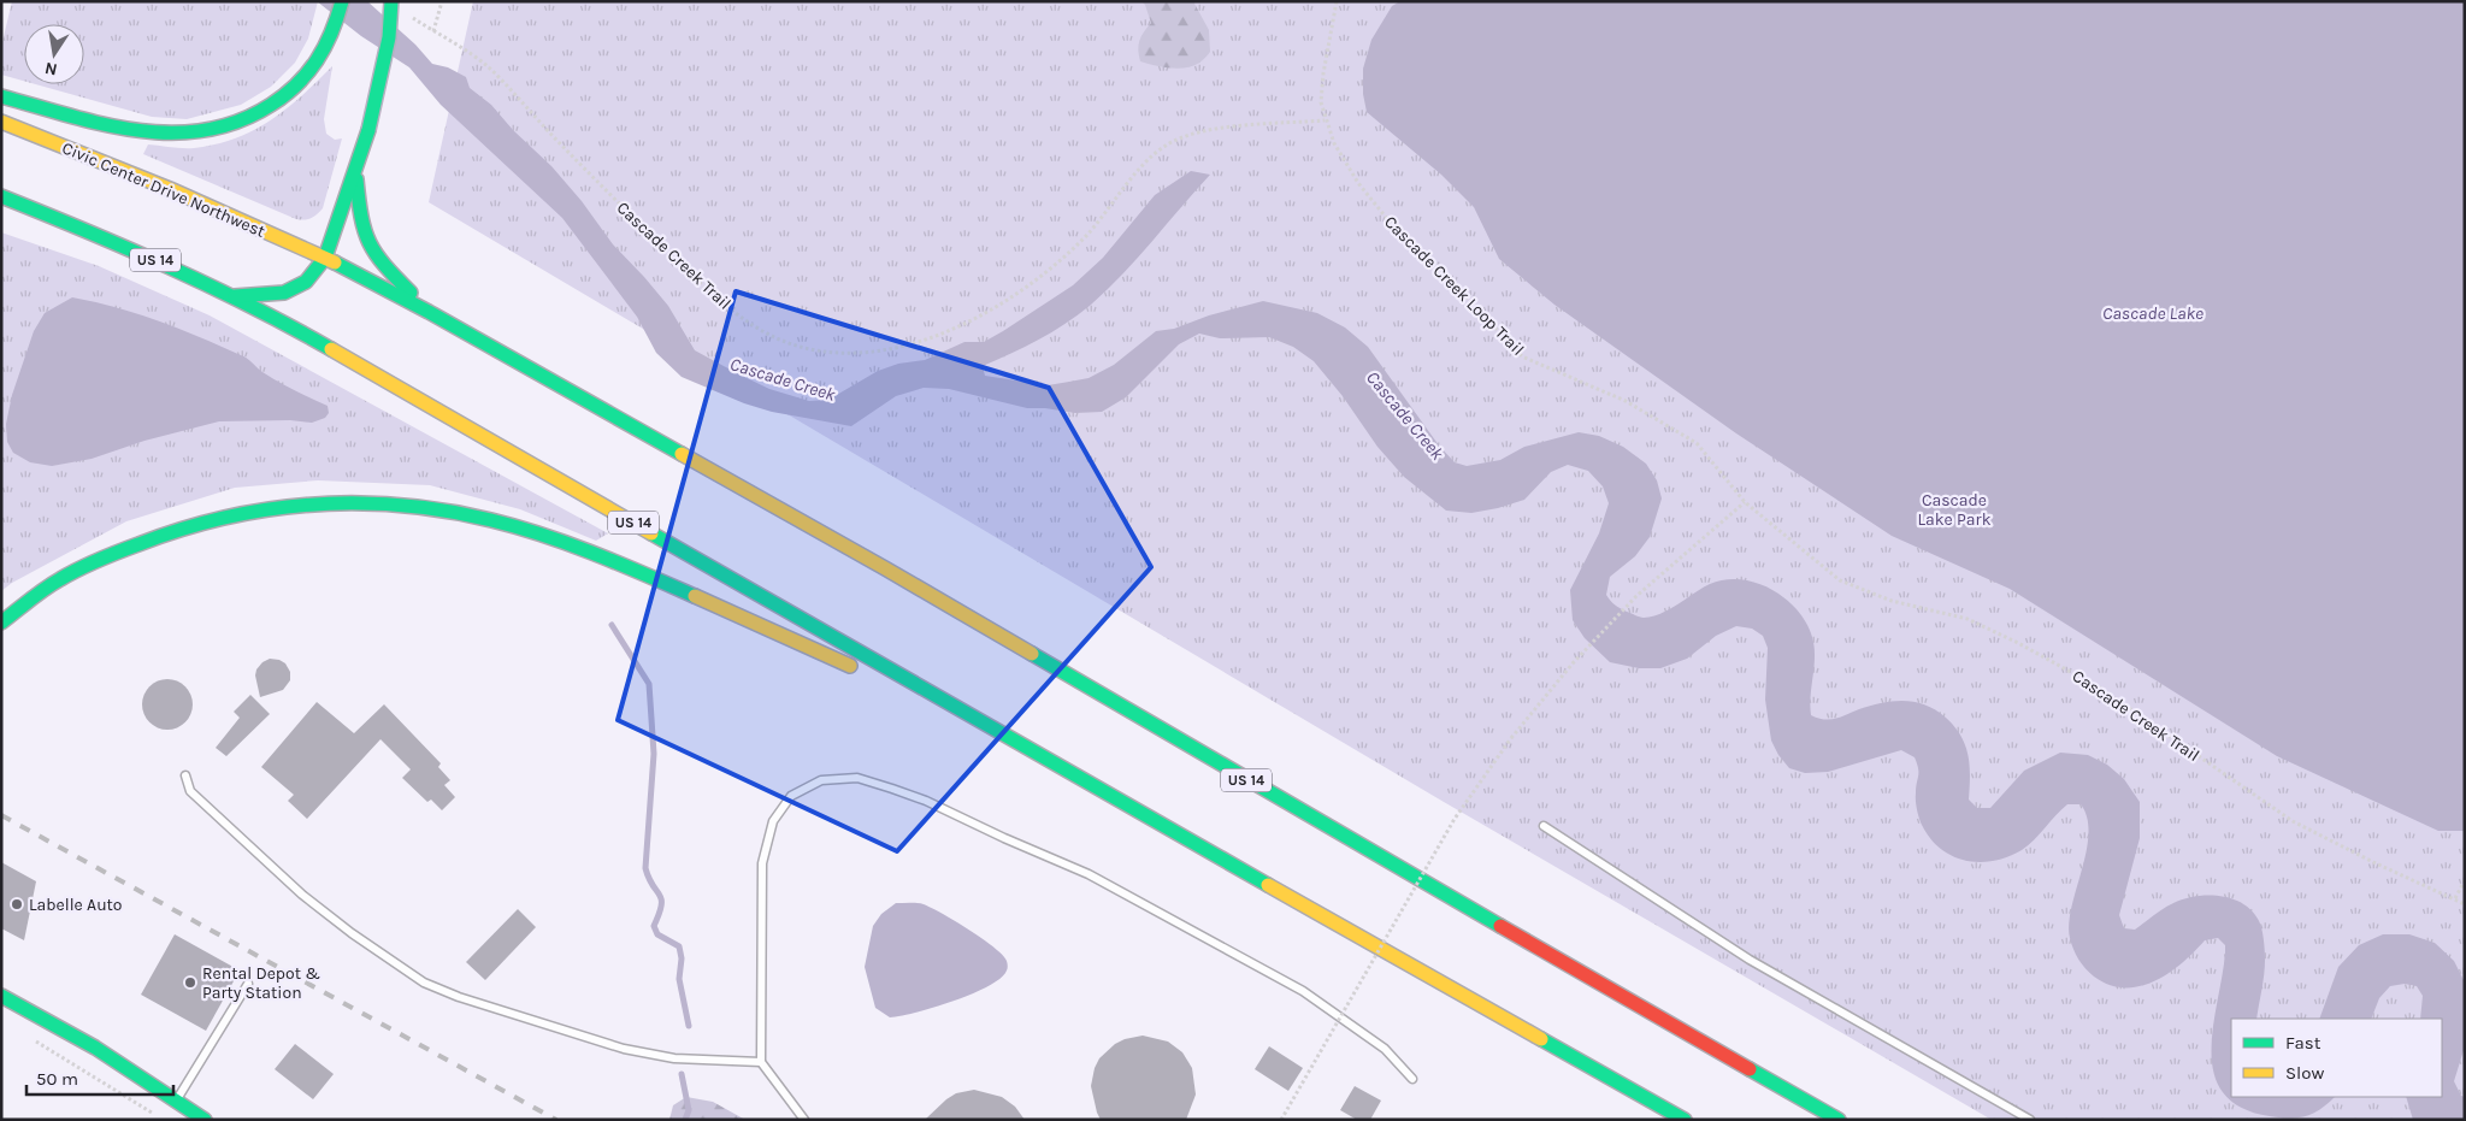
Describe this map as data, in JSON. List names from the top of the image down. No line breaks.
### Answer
{"streets":{"main road":["Civic Center Drive Northwest","US 14"],"path":["Cascade Creek Trail","Cascade Creek Loop Trail"]},"crossings":[["Civic Center Drive Northwest","US 14"],["Cascade Creek Trail","Cascade Creek Loop Trail"]],"water":["Cascade Lake","Cascade Creek"],"parks":["Cascade Lake Park"],"places":["Labelle Auto","Rental Depot & Party Station"],"legend":["Fast","Slow"],"scale_bar":"50 m","north":"bottom"}
